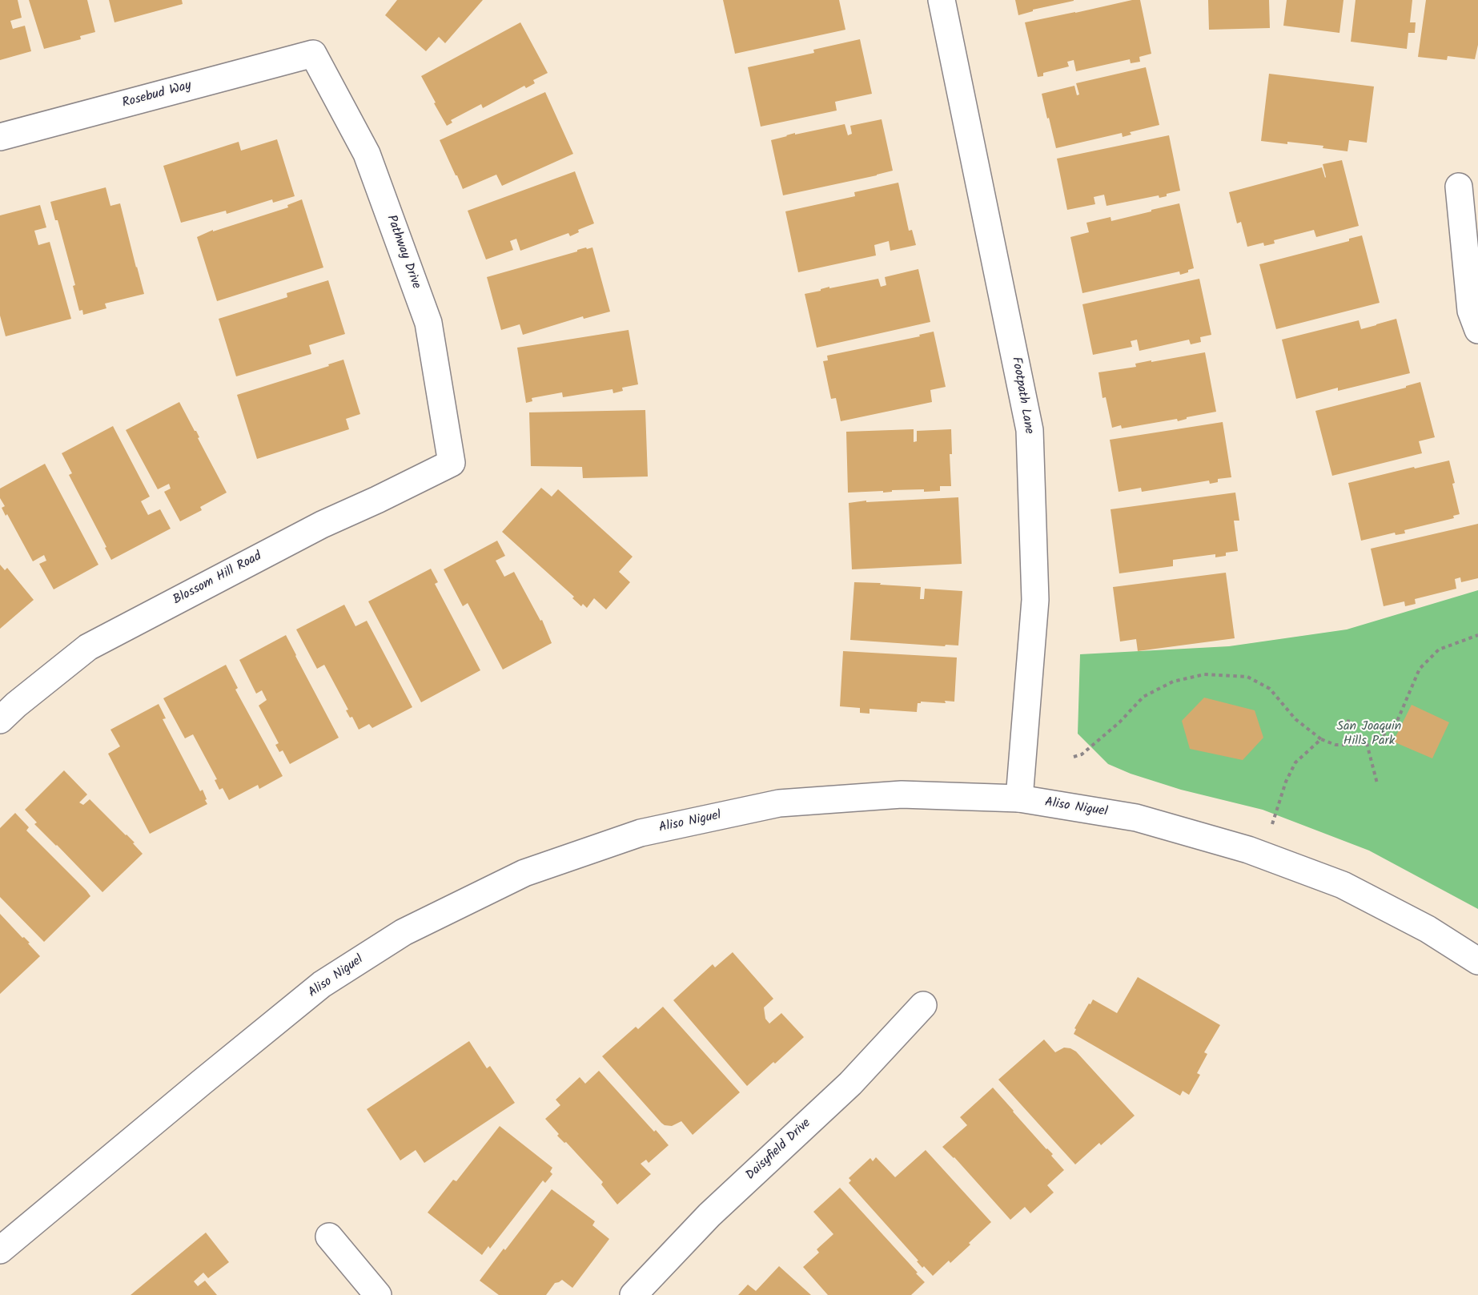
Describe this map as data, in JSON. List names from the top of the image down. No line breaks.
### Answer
{"streets":{"street":["Rosebud Way","Pathway Drive","Footpath Lane","Blossom Hill Road","Aliso Niguel","Daisyfield Drive"]},"crossings":[["Rosebud Way","Pathway Drive"],["Pathway Drive","Blossom Hill Road"],["Footpath Lane","Aliso Niguel"]],"parks":["San Joaquin Hills Park"]}
